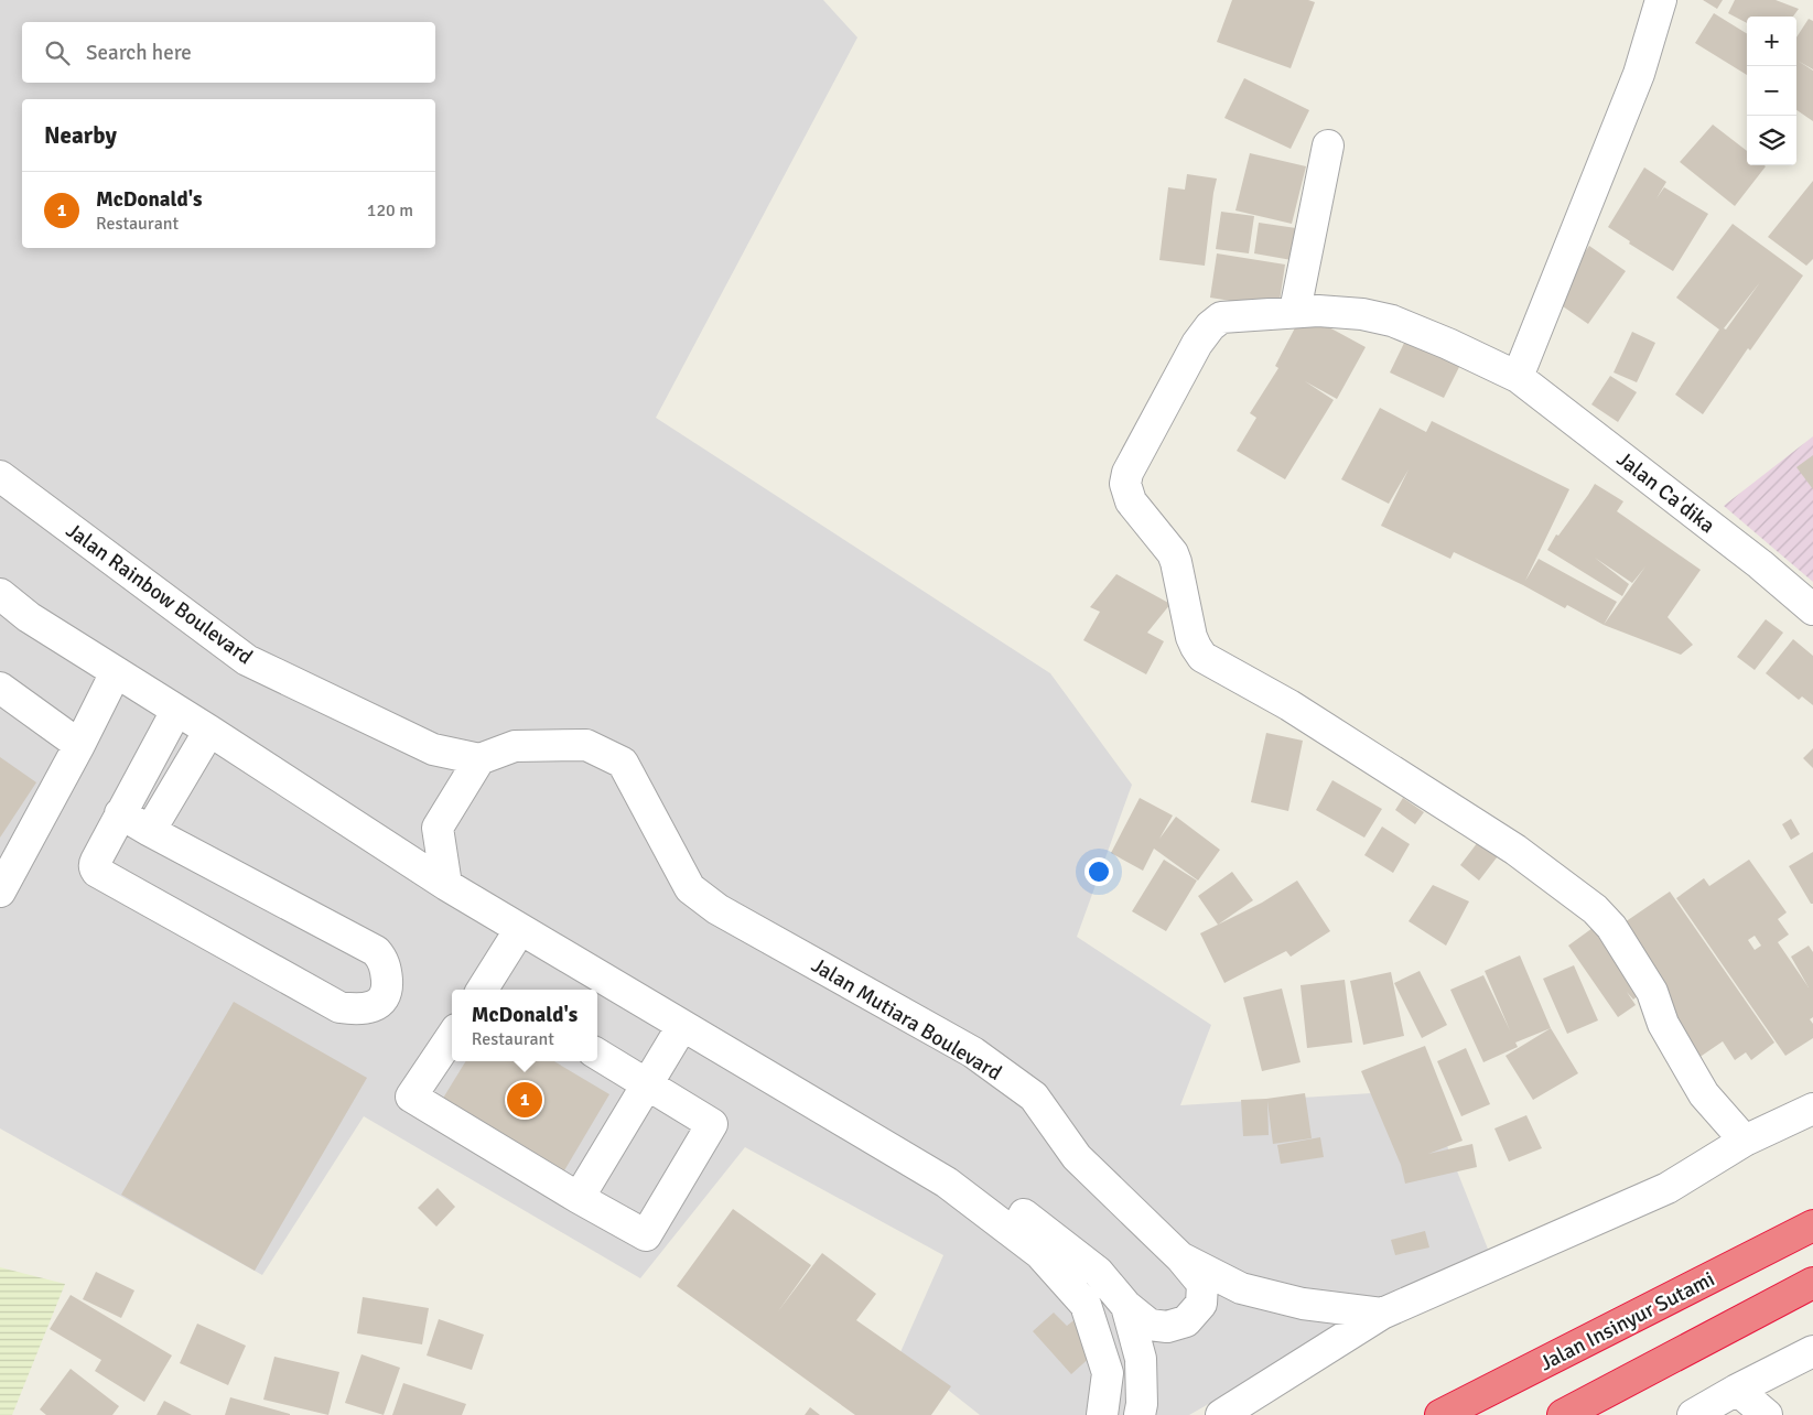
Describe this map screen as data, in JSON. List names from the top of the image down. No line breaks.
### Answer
{"streets":{"highway":["Jalan Insinyur Sutami"],"street":["Jalan Ca'dika","Jalan Rainbow Boulevard","Jalan Mutiara Boulevard"]},"crossings":[["Jalan Rainbow Boulevard","Jalan Mutiara Boulevard"]],"page":{"map_buttons":["+","−"],"search":"Search here","heading":"Nearby","list":[{"mark":"1","name":"McDonald's","note":"Restaurant","value":"120 m"}],"popup":["McDonald's","Restaurant"],"pins":"1"}}
